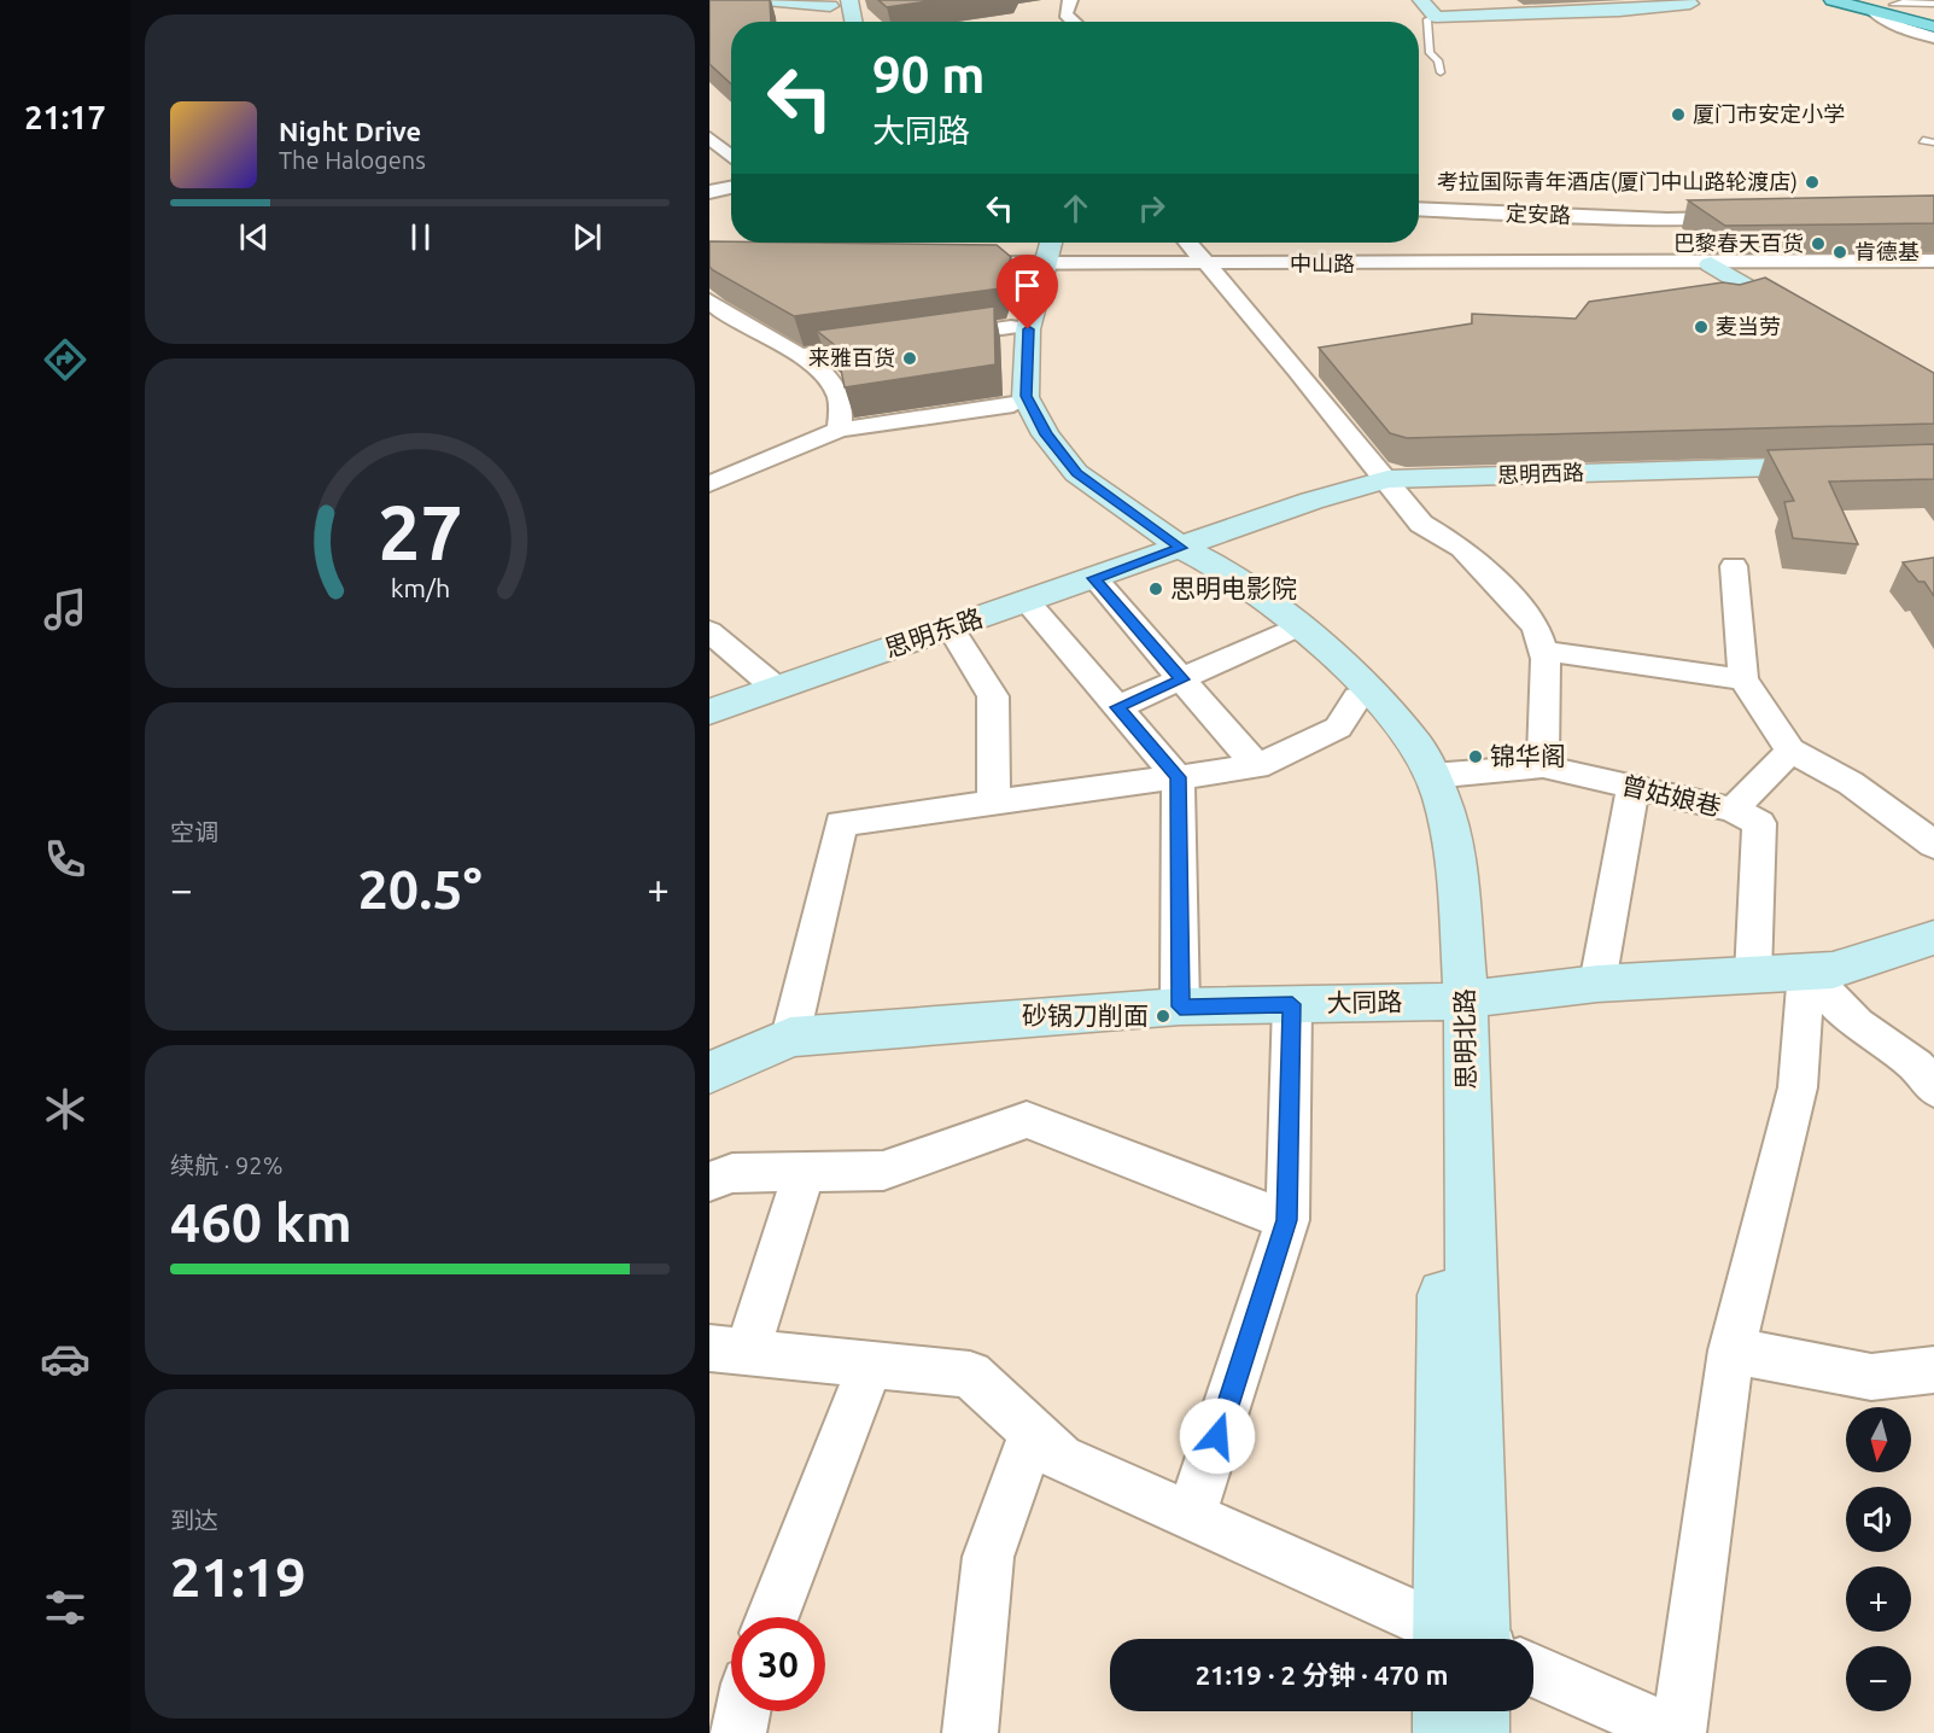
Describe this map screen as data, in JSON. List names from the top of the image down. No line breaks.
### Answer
{"streets":{"main road":["思明西路","思明东路","大同路","思明北路"],"street":["定安路","中山路","曾姑娘巷"]},"crossings":[["思明西路","思明东路"],["思明西路","思明北路"],["思明东路","思明北路"],["曾姑娘巷","大同路"],["曾姑娘巷","思明北路"],["大同路","思明北路"]],"places":["厦门市安定小学","考拉国际青年酒店(厦门中山路轮渡店)","巴黎春天百货","肯德基","麦当劳","来雅百货","思明电影院","锦华阁","砂锅刀削面"],"north":"bottom","page":{"tabs":"21:17","turn":["90 m","大同路"],"song":["Night Drive","The Halogens"],"tile":["空调",["续航 · 92%","460 km"],["到达","21:19"]],"heat":["−","20.5°","+"],"map_buttons":["+","−"],"limit":"30","trip":"21:19 · 2 分钟 · 470 m","gauge":["27","km/h"]}}
